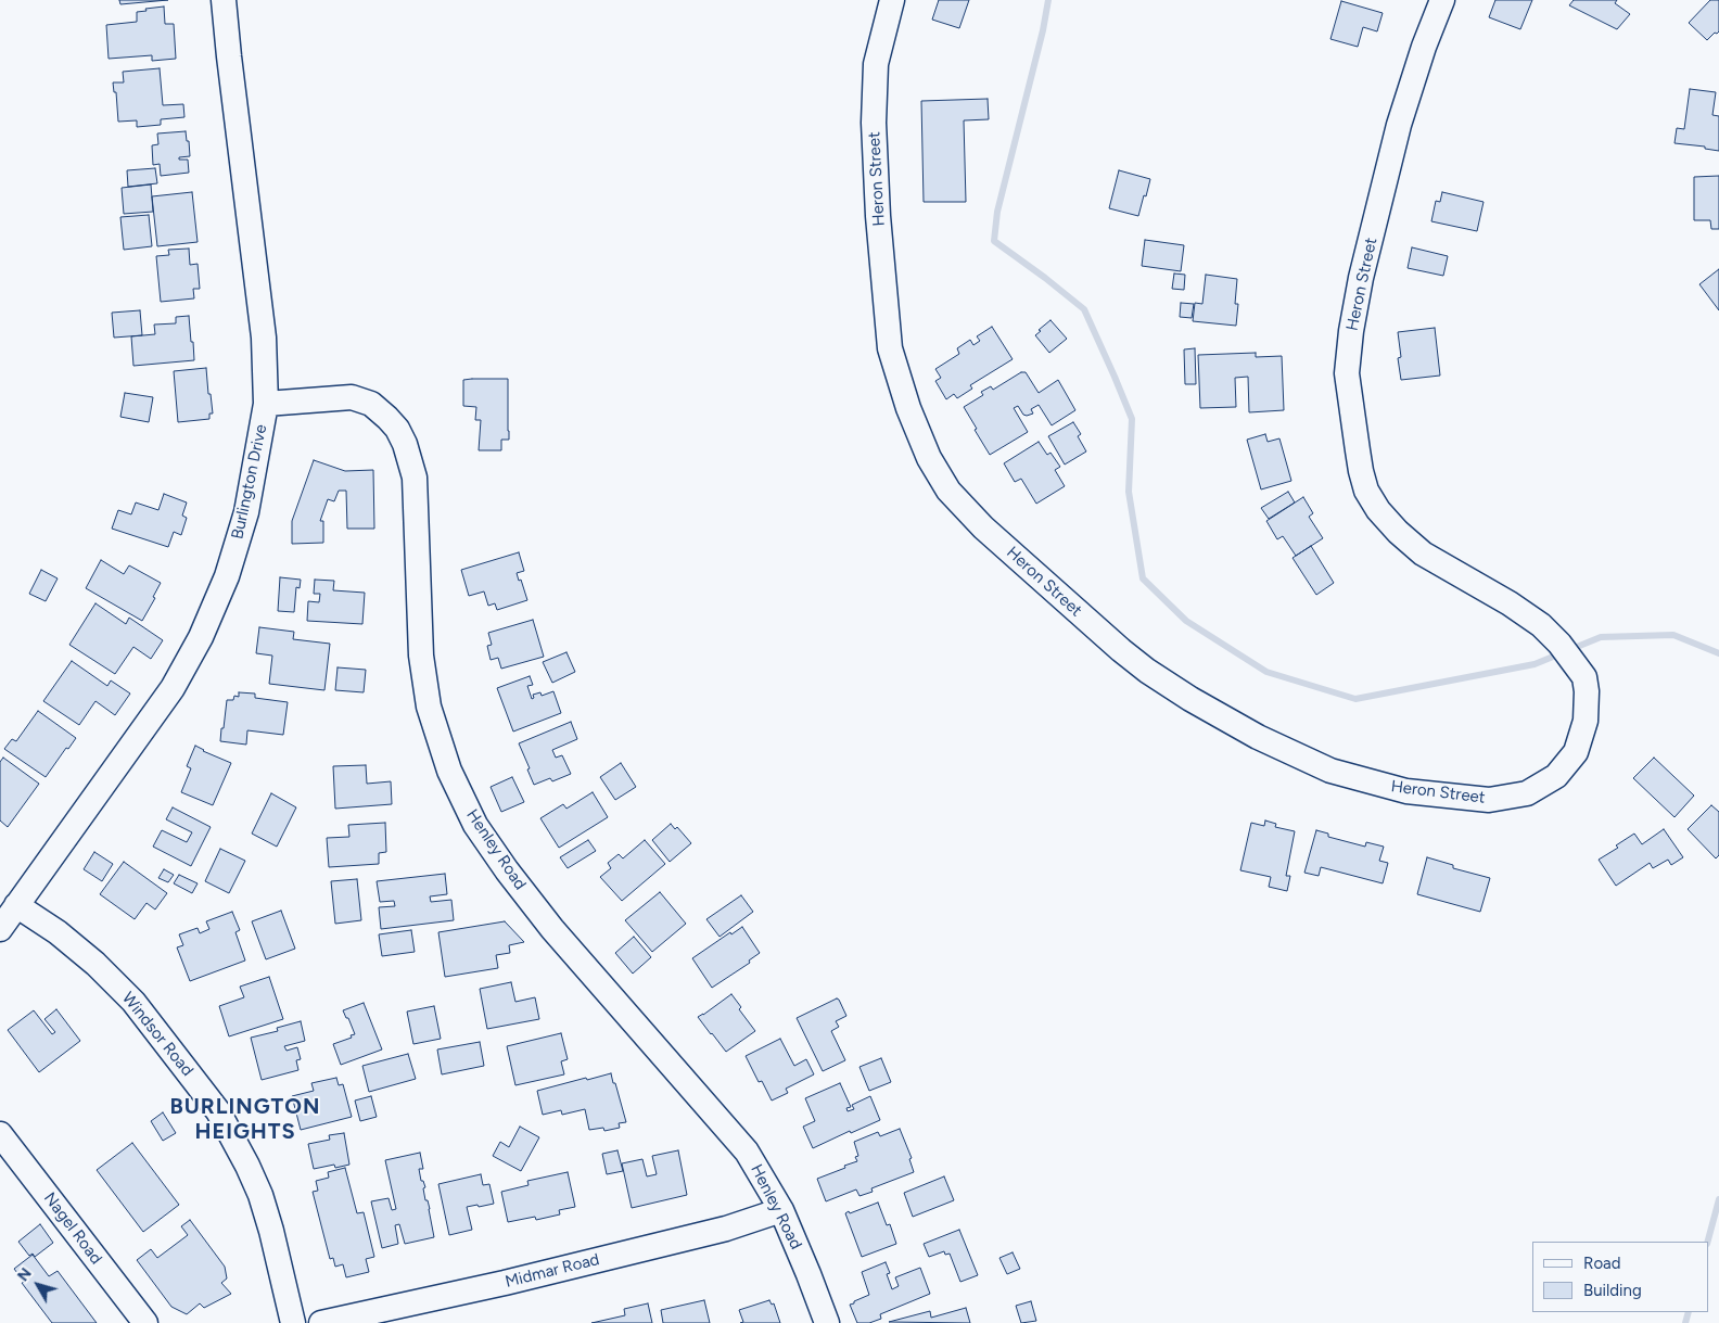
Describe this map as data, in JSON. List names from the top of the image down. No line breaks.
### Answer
{"streets":{"street":["Heron Street","Burlington Drive","Henley Road","Windsor Road","Nagel Road","Midmar Road"]},"crossings":[["Burlington Drive","Henley Road"],["Burlington Drive","Windsor Road"],["Henley Road","Midmar Road"]],"districts":["BURLINGTON HEIGHTS"],"legend":["Road","Building"],"north":"top left"}
